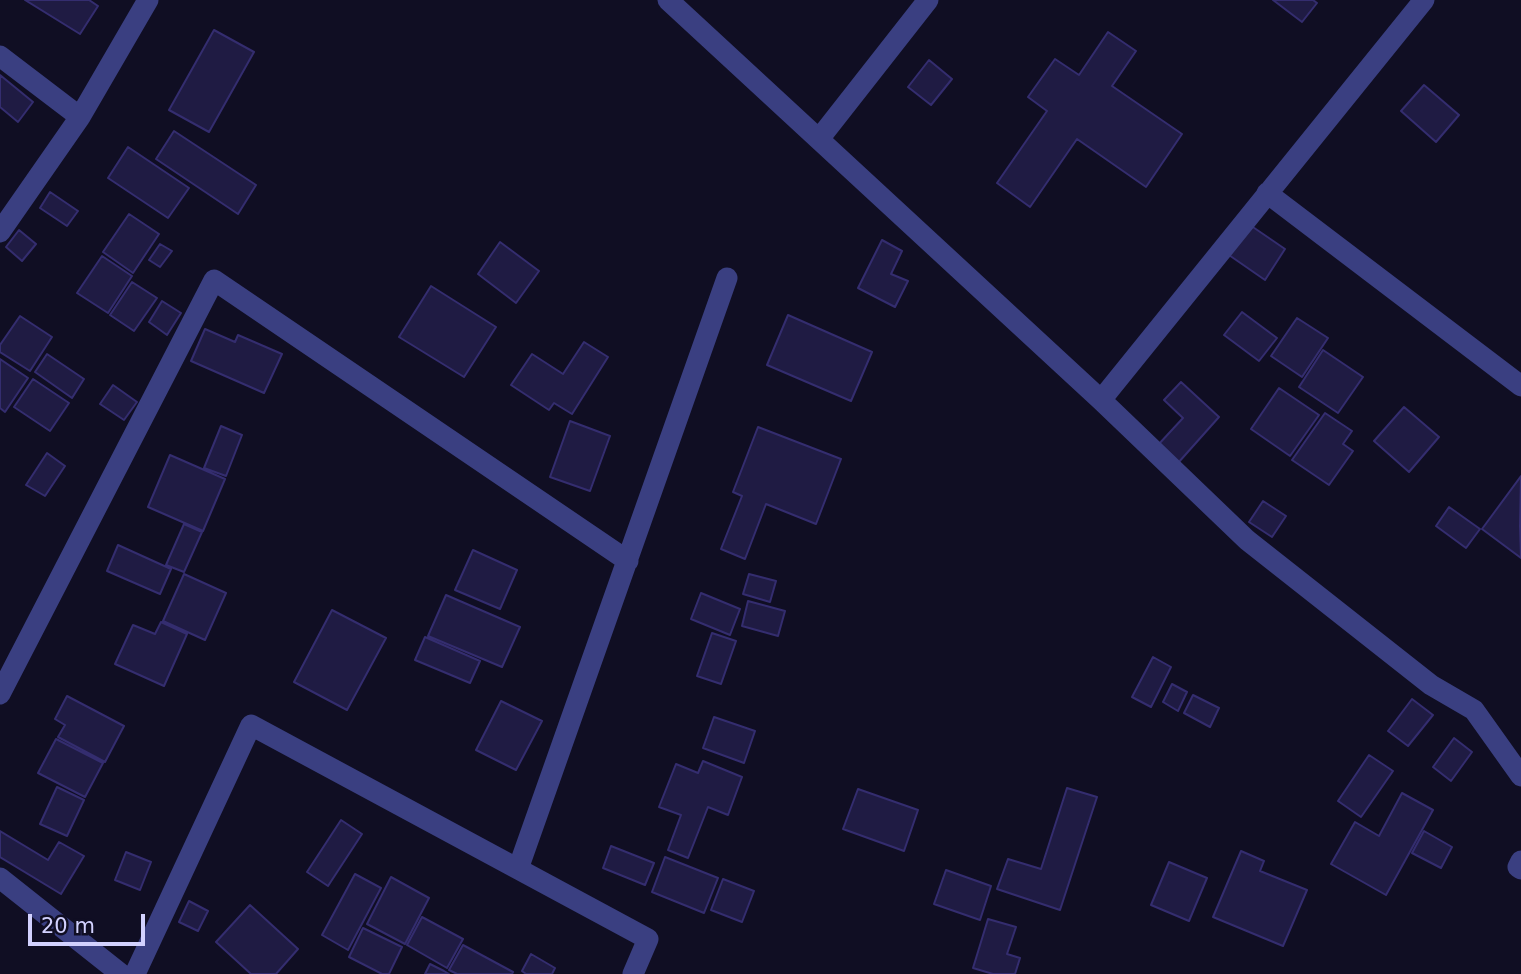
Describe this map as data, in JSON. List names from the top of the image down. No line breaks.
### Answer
{"scale_bar":"20 m"}
